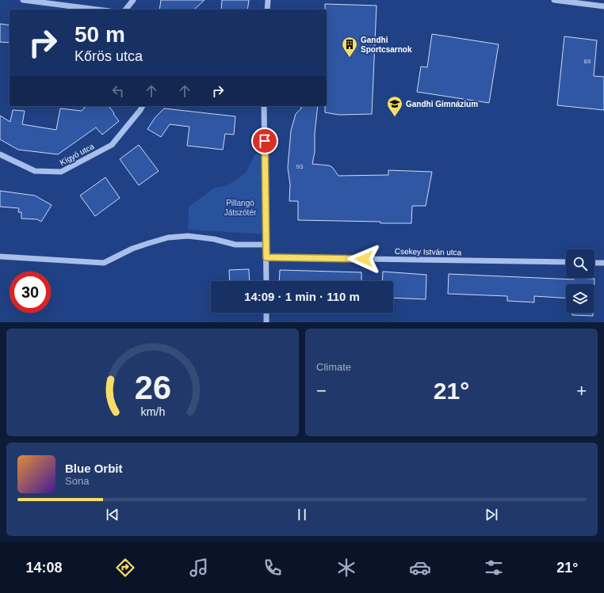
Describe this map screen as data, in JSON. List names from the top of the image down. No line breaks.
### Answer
{"streets":{"street":["Kígyó utca","Csekey István utca"]},"parks":["Pillangó Játszótér"],"places":{"building":["Gandhi Sportcsarnok"],"school or university":["Gandhi Gimnázium"]},"house_numbers":["89","93"],"page":{"turn":["50 m","Kőrös utca"],"limit":"30","trip":"14:09 · 1 min · 110 m","tile":"Climate","heat":["−","21°","+"],"song":["Blue Orbit","Sona"],"tabs":["14:08","21°"],"gauge":["26","km/h"]}}
